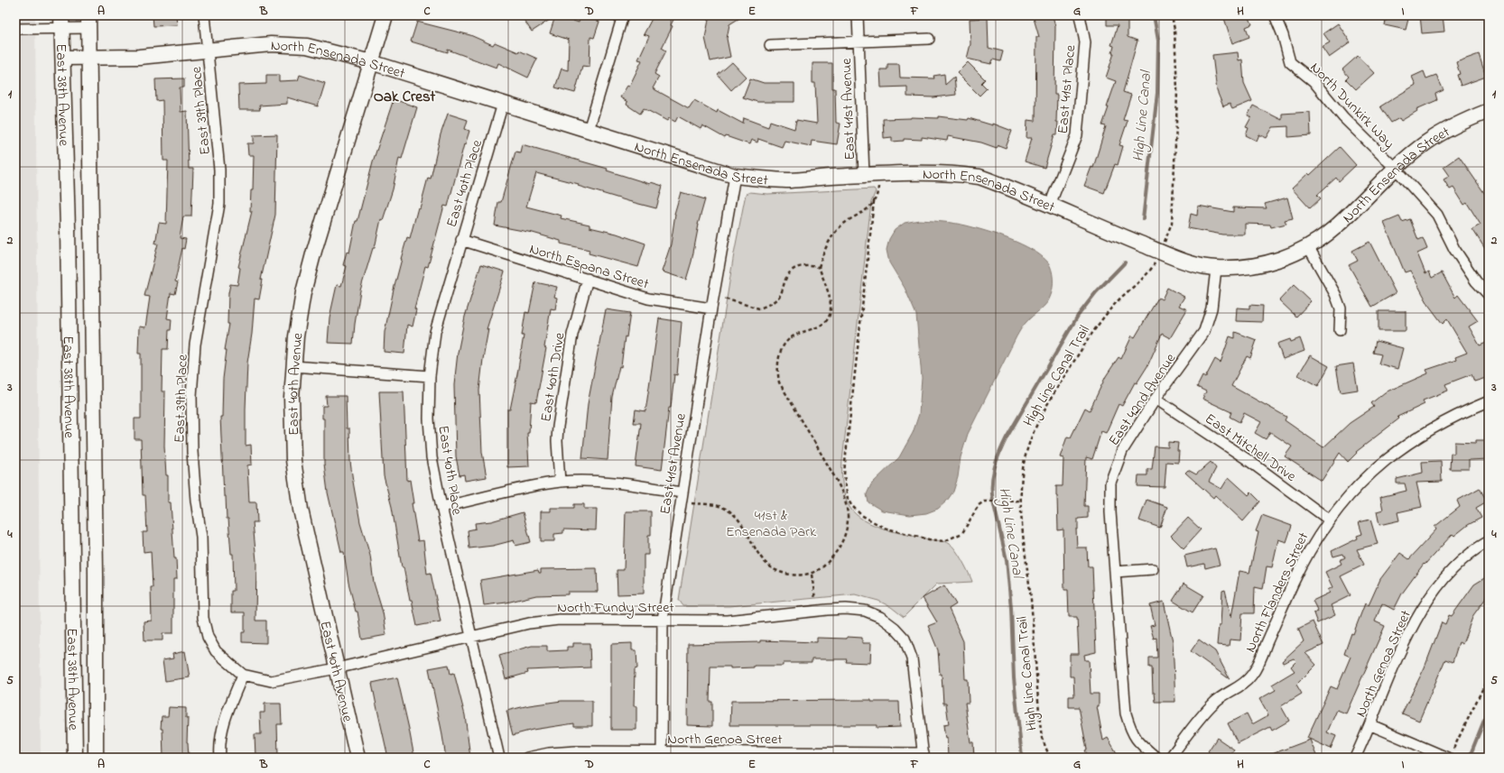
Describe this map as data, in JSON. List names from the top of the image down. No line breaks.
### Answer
{"streets":{"street":["North Ensenada Street","East 41st Place","East 38th Avenue","North Dunkirk Way","East 41st Avenue","East 39th Place","East 40th Place","North Espana Street","East 40th Drive","East 40th Avenue","East 42nd Avenue","East Mitchell Drive","North Flanders Street","North Fundy Street","North Genoa Street"],"path":["High Line Canal Trail"]},"crossings":[["North Ensenada Street","East 41st Place"],["North Ensenada Street","East 38th Avenue"],["North Ensenada Street","North Dunkirk Way"],["North Ensenada Street","East 41st Avenue"],["North Ensenada Street","East 39th Place"],["North Ensenada Street","East 40th Place"],["North Ensenada Street","High Line Canal Trail"],["North Ensenada Street","East 40th Avenue"],["North Ensenada Street","East 42nd Avenue"],["East 41st Avenue","North Espana Street"],["East 41st Avenue","North Fundy Street"],["East 41st Avenue","North Genoa Street"],["East 39th Place","East 40th Avenue"],["East 39th Place","North Fundy Street"],["East 40th Place","North Espana Street"],["East 40th Place","North Fundy Street"],["North Espana Street","East 40th Drive"],["East 40th Avenue","North Fundy Street"],["East 42nd Avenue","East Mitchell Drive"],["East Mitchell Drive","North Flanders Street"],["North Fundy Street","North Genoa Street"]],"districts":["Oak Crest"],"water":["High Line Canal"],"parks":["41st & Ensenada Park"],"grid":{"columns":["A","B","C","D","E","F","G","H","I"],"rows":["1","2","3","4","5"]}}
